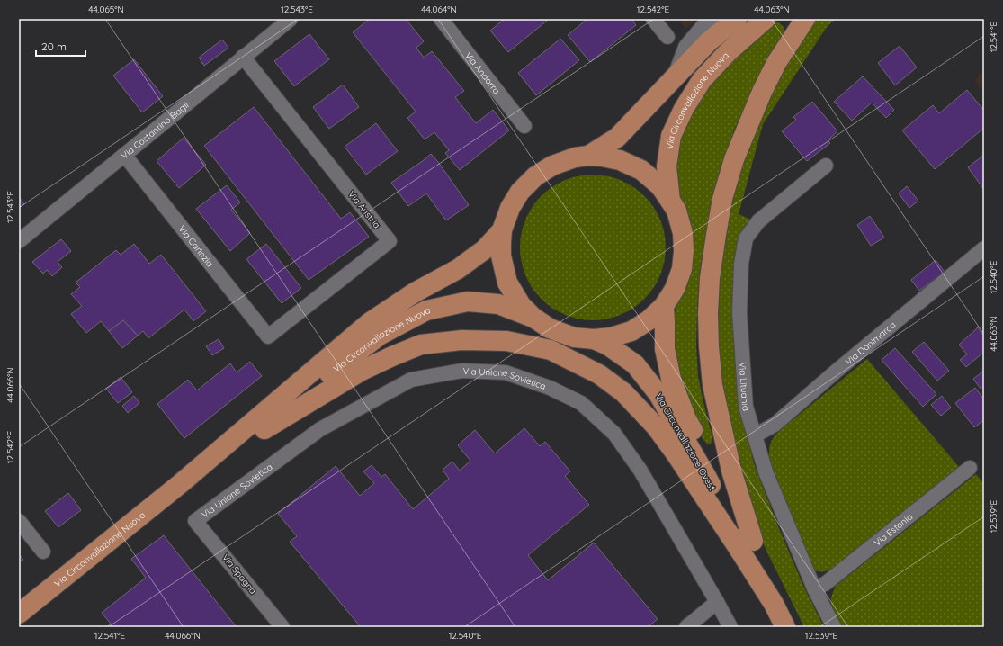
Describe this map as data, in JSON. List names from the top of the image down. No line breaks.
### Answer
{"streets":{"main road":["Via Circonvallazione Nuova","Via Circonvallazione Ovest"],"street":["Via Andorra","Via Costantino Bagli","Via Austria","Via Carinzia","Via Danimarca","Via Unione Sovietica","Via Lituania","Via Estonia","Via Spagna"]},"crossings":[["Via Costantino Bagli","Via Austria"],["Via Costantino Bagli","Via Carinzia"],["Via Austria","Via Carinzia"],["Via Danimarca","Via Lituania"],["Via Unione Sovietica","Via Spagna"],["Via Lituania","Via Estonia"]],"scale_bar":"20 m","coordinates":["44.065°N","12.543°E","44.064°N","12.542°E","44.063°N","12.541°E","12.540°E","44.066°N","12.539°E"]}
